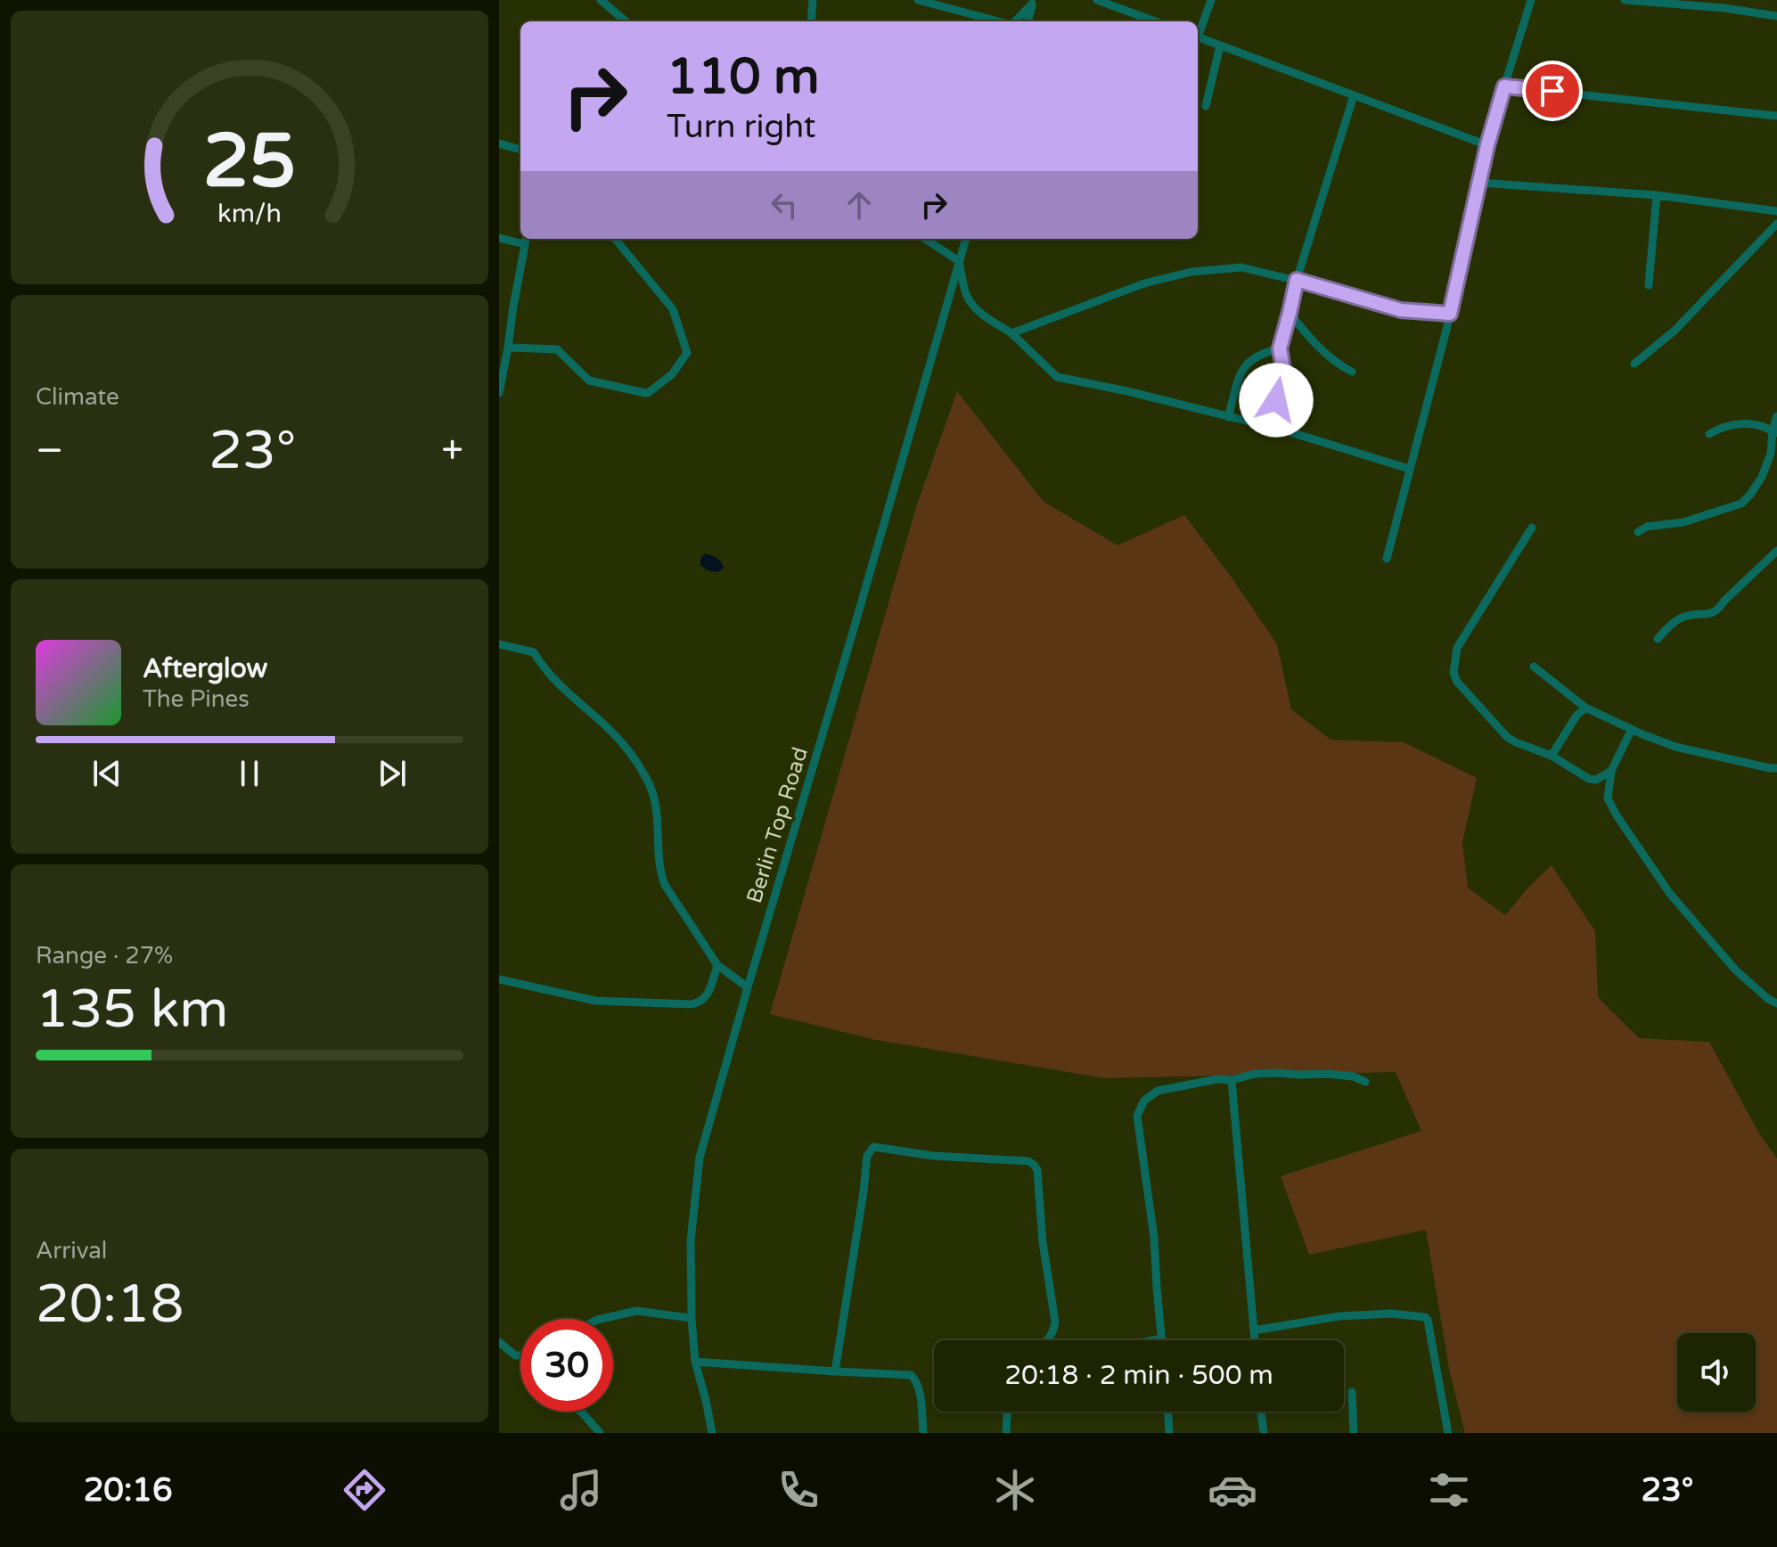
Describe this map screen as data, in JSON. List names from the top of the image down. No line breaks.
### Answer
{"streets":{"street":["Berlin Top Road"]},"page":{"turn":["110 m","Turn right"],"tile":["Climate",["Range · 27%","135 km"],["Arrival","20:18"]],"heat":["−","23°","+"],"song":["Afterglow","The Pines"],"limit":"30","trip":"20:18 · 2 min · 500 m","tabs":["20:16","23°"],"gauge":["25","km/h"]}}
